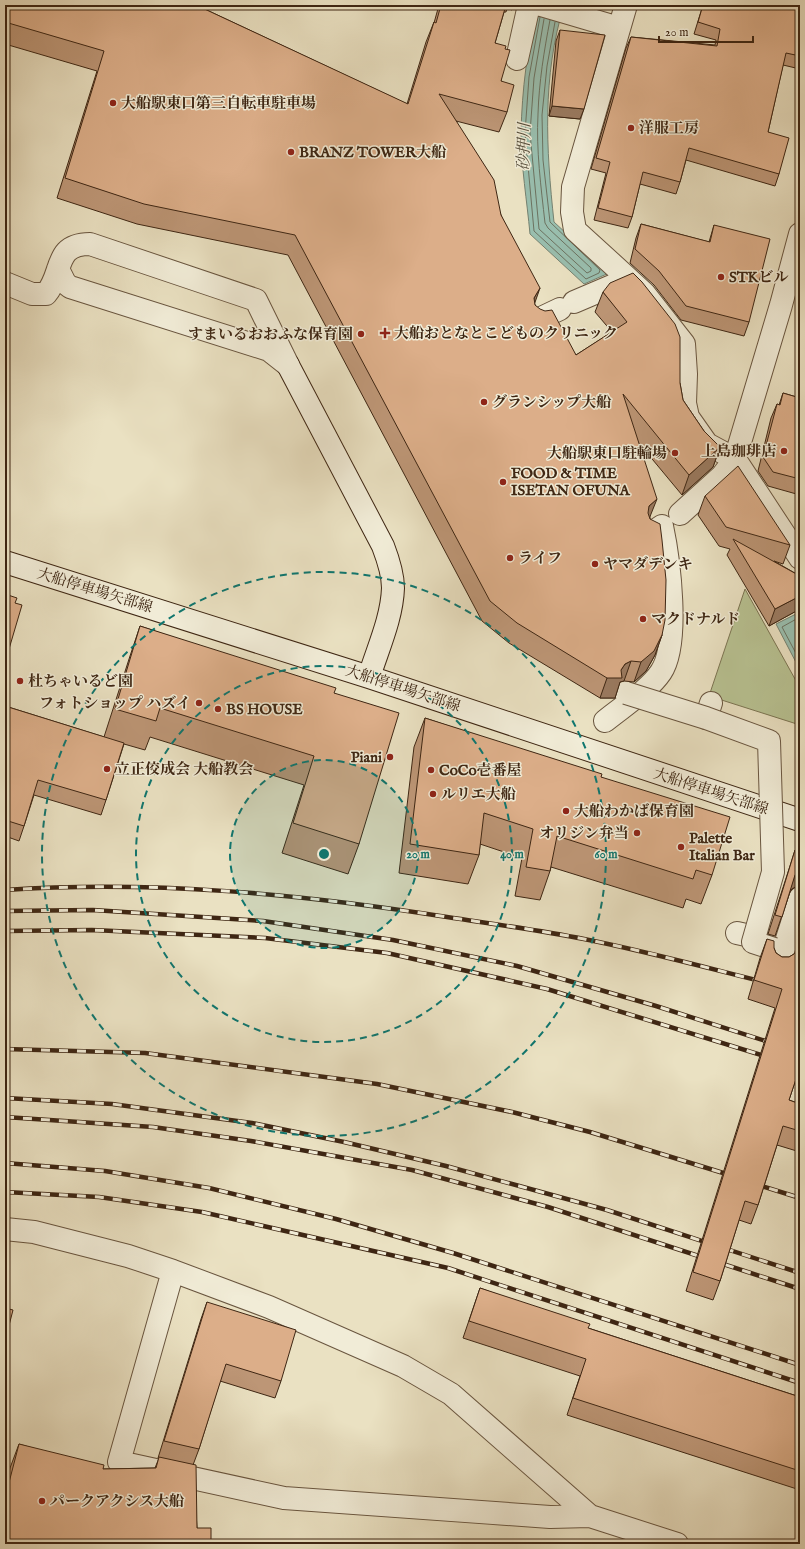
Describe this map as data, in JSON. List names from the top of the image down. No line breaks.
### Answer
{"streets":{"street":["大船停車場矢部線"]},"water":["砂押川"],"places":{"other":["大船駅東口第三自転車駐車場","洋服工房","BRANZ TOWER大船","STKビル","すまいるおおふな保育園","グランシップ大船","上島珈琲店","大船駅東口駐輪場","FOOD & TIME ISETAN OFUNA","ライフ","ヤマダデンキ","マクドナルド","杜ちゃいるど園","フォトショップ ハズイ","BS HOUSE","Piani","立正佼成会 大船教会","CoCo壱番屋","ルリエ大船","大船わかば保育園","オリジン弁当","Palette Italian Bar","パークアクシス大船"],"health":["大船おとなとこどものクリニック"]},"scale_bar":"20 m","rings":["20 m","40 m","60 m"]}
